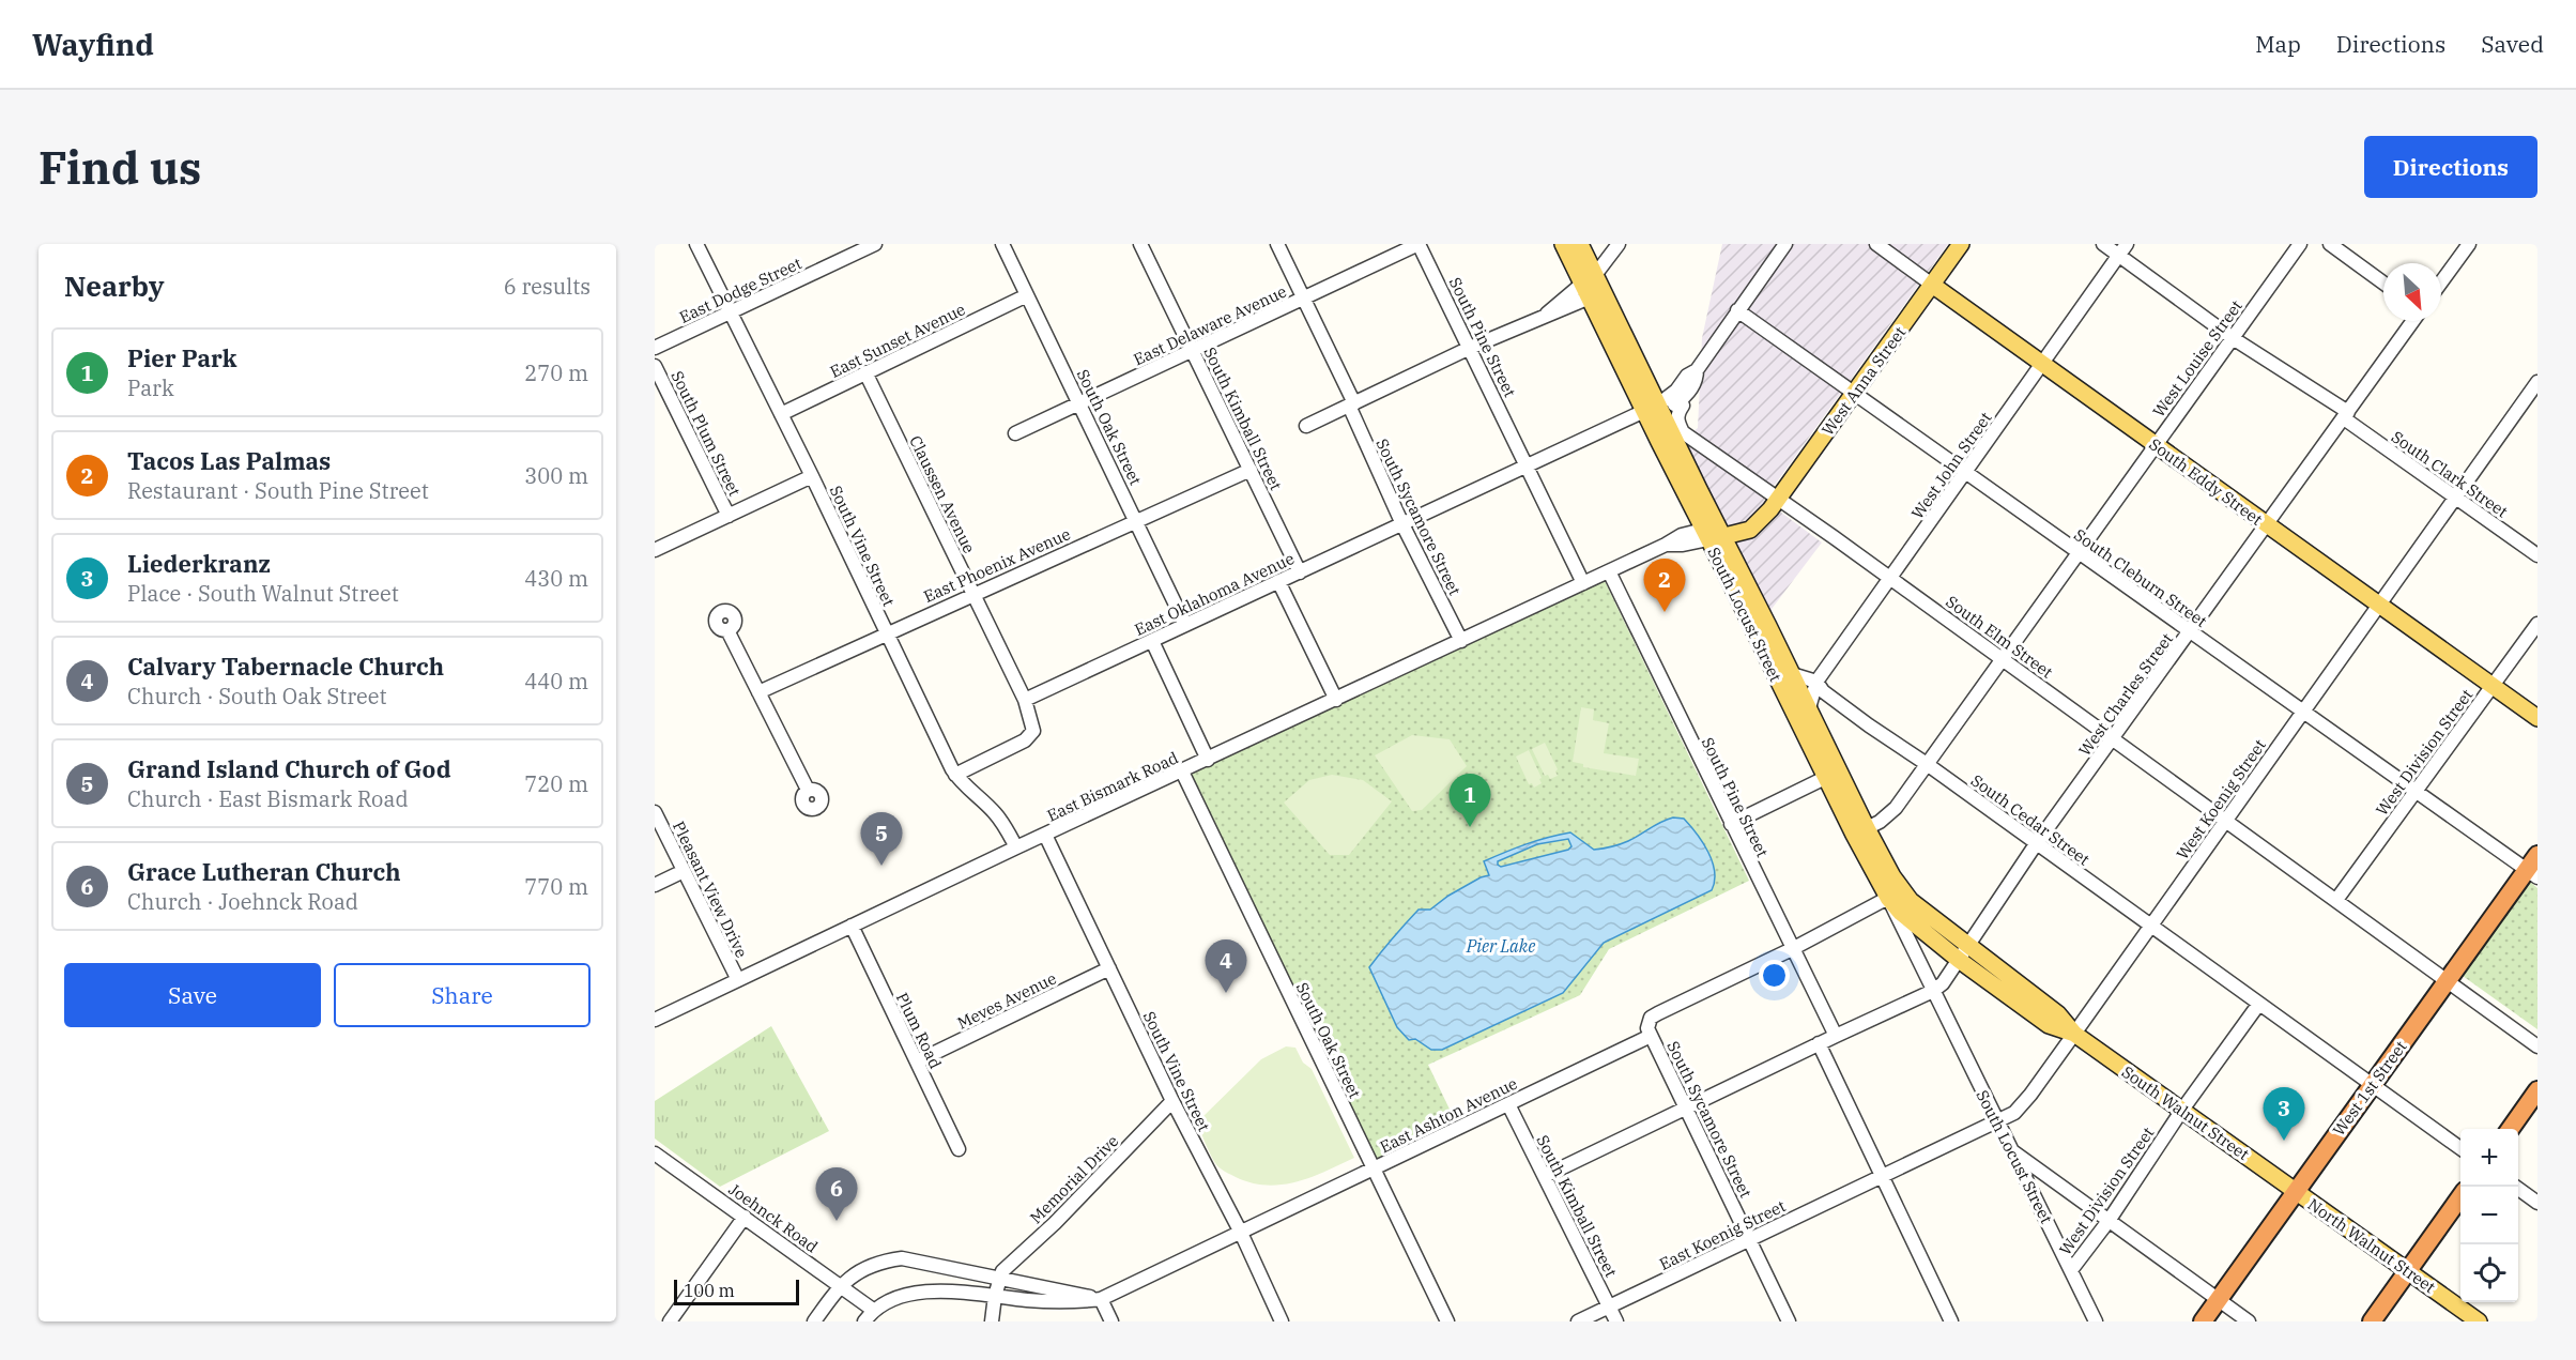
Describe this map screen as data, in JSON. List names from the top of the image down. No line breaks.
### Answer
{"streets":{"highway":["West 1st Street"],"main road":["West Anna Street","South Eddy Street","South Locust Street","South Walnut Street","North Walnut Street"],"street":["East Dodge Street","East Delaware Avenue","South Pine Street","East Sunset Avenue","West Louise Street","South Kimball Street","South Oak Street","South Plum Street","West John Street","South Clark Street","Claussen Avenue","South Sycamore Street","South Vine Street","East Phoenix Avenue","South Cleburn Street","East Oklahoma Avenue","South Elm Street","West Charles Street","West Division Street","East Bismark Road","West Koenig Street","South Cedar Street","Pleasant View Drive","Meves Avenue","Plum Road","East Ashton Avenue","Memorial Drive","Joehnck Road","East Koenig Street"]},"crossings":[["East Dodge Street","South Vine Street"],["East Delaware Avenue","South Pine Street"],["East Delaware Avenue","South Kimball Street"],["East Delaware Avenue","South Oak Street"],["East Delaware Avenue","South Sycamore Street"],["South Pine Street","East Oklahoma Avenue"],["South Pine Street","East Bismark Road"],["East Sunset Avenue","South Oak Street"],["East Sunset Avenue","Claussen Avenue"],["East Sunset Avenue","South Vine Street"],["West Louise Street","South Clark Street"],["West Louise Street","South Eddy Street"],["West Louise Street","South Cleburn Street"],["West Louise Street","South Locust Street"],["West Louise Street","South Elm Street"],["West Louise Street","South Cedar Street"],["West Anna Street","South Eddy Street"],["West Anna Street","South Cleburn Street"],["West Anna Street","South Locust Street"],["West Anna Street","South Elm Street"],["West Anna Street","East Bismark Road"],["South Kimball Street","East Phoenix Avenue"],["South Kimball Street","East Oklahoma Avenue"],["South Kimball Street","East Ashton Avenue"],["South Kimball Street","East Koenig Street"],["South Oak Street","East Phoenix Avenue"],["South Oak Street","East Oklahoma Avenue"],["South Oak Street","East Bismark Road"],["South Oak Street","East Ashton Avenue"],["West John Street","South Clark Street"],["West John Street","South Eddy Street"],["West John Street","South Cleburn Street"],["West John Street","South Locust Street"],["West John Street","South Elm Street"],["West John Street","South Cedar Street"],["South Clark Street","West Charles Street"],["South Clark Street","West Koenig Street"],["South Eddy Street","West Charles Street"],["South Eddy Street","West Division Street"],["South Eddy Street","West Koenig Street"],["Claussen Avenue","East Phoenix Avenue"],["Claussen Avenue","East Oklahoma Avenue"],["South Sycamore Street","East Oklahoma Avenue"],["South Sycamore Street","East Bismark Road"],["South Sycamore Street","East Ashton Avenue"],["South Sycamore Street","East Koenig Street"],["South Vine Street","East Phoenix Avenue"],["South Vine Street","East Bismark Road"],["South Vine Street","Meves Avenue"],["South Vine Street","East Ashton Avenue"],["South Vine Street","Memorial Drive"],["South Cleburn Street","West Charles Street"],["South Cleburn Street","West Division Street"],["South Cleburn Street","West Koenig Street"],["South Cleburn Street","West 1st Street"],["East Oklahoma Avenue","South Locust Street"],["South Locust Street","West Charles Street"],["South Locust Street","West Division Street"],["South Locust Street","East Bismark Road"],["South Locust Street","West Koenig Street"],["South Locust Street","South Cedar Street"],["South Locust Street","South Walnut Street"],["South Elm Street","West Charles Street"],["South Elm Street","West Division Street"],["South Elm Street","West Koenig Street"],["West Charles Street","South Cedar Street"],["West Charles Street","South Walnut Street"],["West Division Street","South Cedar Street"],["West Division Street","South Walnut Street"],["East Bismark Road","Pleasant View Drive"],["East Bismark Road","Plum Road"],["West Koenig Street","South Cedar Street"],["West Koenig Street","South Walnut Street"],["West Koenig Street","East Koenig Street"],["South Cedar Street","West 1st Street"],["Meves Avenue","Plum Road"],["West 1st Street","South Walnut Street"],["West 1st Street","North Walnut Street"],["South Walnut Street","North Walnut Street"],["East Ashton Avenue","Memorial Drive"]],"water":["Pier Lake"],"scale_bar":"100 m","north":"bottom right","page":{"header":"Wayfind","nav":["Map","Directions","Saved"],"buttons":["Directions",["Save","Share"]],"title":"Find us","heading":["Nearby","6 results"],"list":[{"mark":"1","name":"Pier Park","note":"Park","value":"270 m"},{"mark":"2","name":"Tacos Las Palmas","note":"Restaurant · South Pine Street","value":"300 m"},{"mark":"3","name":"Liederkranz","note":"Place · South Walnut Street","value":"430 m"},{"mark":"4","name":"Calvary Tabernacle Church","note":"Church · South Oak Street","value":"440 m"},{"mark":"5","name":"Grand Island Church of God","note":"Church · East Bismark Road","value":"720 m"},{"mark":"6","name":"Grace Lutheran Church","note":"Church · Joehnck Road","value":"770 m"}],"pins":["2","1","5","4","3","6"],"map_buttons":["+","−"],"scale":"100 m"}}
